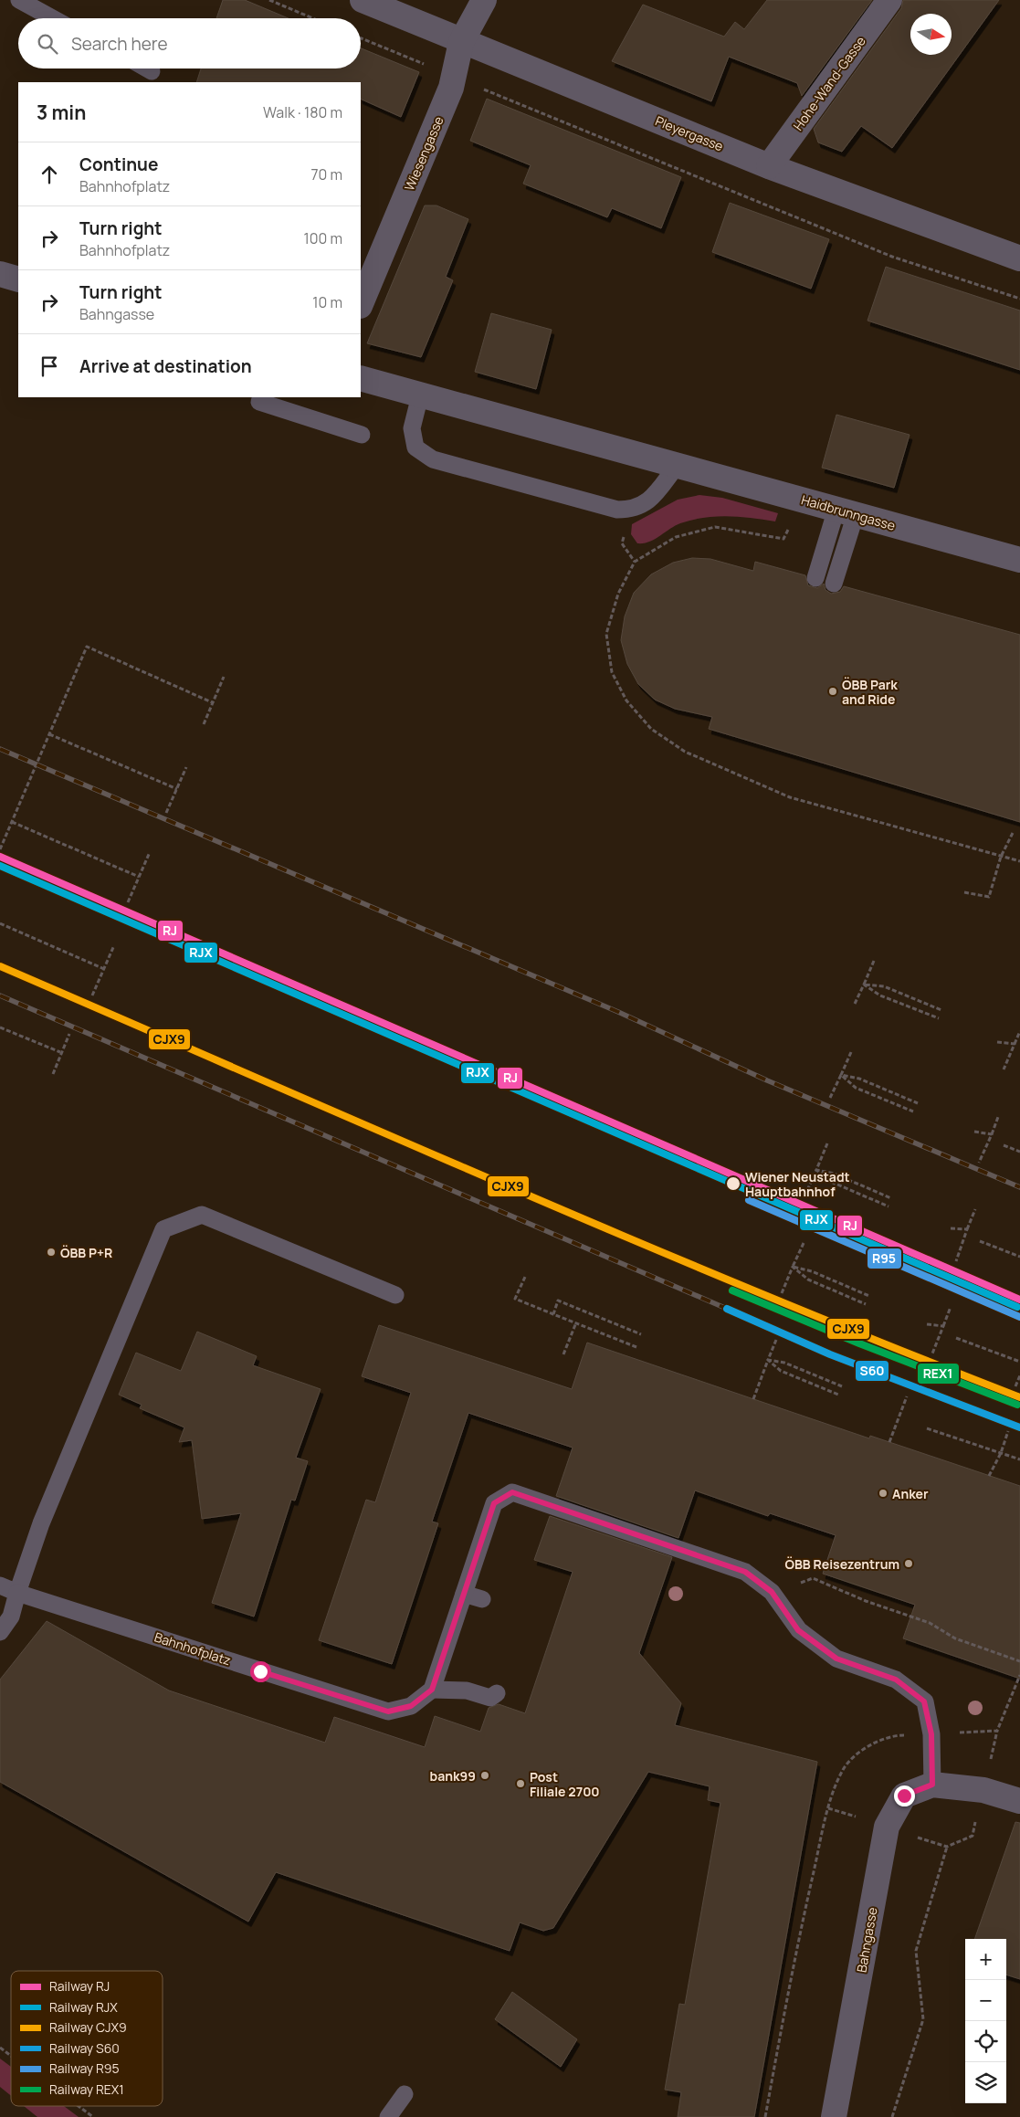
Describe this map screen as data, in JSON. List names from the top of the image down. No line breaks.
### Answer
{"streets":{"street":["Hohe-Wand-Gasse","Pleyergasse","Wiesengasse","Haidbrunngasse","Bahngasse"],"lane":["Bahnhofplatz"]},"crossings":[["Hohe-Wand-Gasse","Pleyergasse"],["Pleyergasse","Wiesengasse"]],"places":["ÖBB Park and Ride","Wiener Neustadt Hauptbahnhof","ÖBB P+R","Anker","ÖBB Reisezentrum","bank99","Post Filiale 2700"],"lines":["rail line RJ","rail line RJX","rail line CJX9","rail line R95","rail line REX1","rail line S60"],"legend":["Railway RJ","Railway RJX","Railway CJX9","Railway S60","Railway R95","Railway REX1"],"north":"right","page":{"search":"Search here","heading":["3 min","Walk · 180 m"],"list":[["Continue","Bahnhofplatz","70 m"],["Turn right","Bahnhofplatz","100 m"],["Turn right","Bahngasse","10 m"],"Arrive at destination"],"map_buttons":["+","−"]}}
